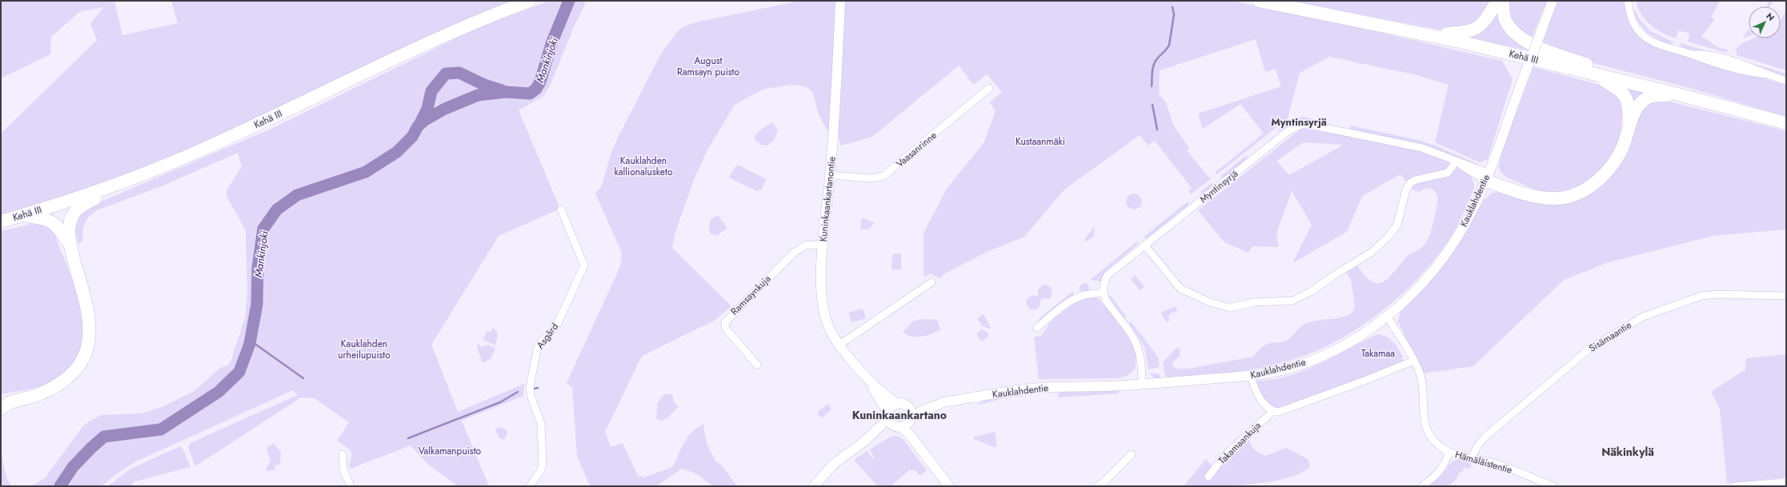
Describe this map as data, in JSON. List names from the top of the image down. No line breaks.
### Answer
{"streets":{"highway":["Kehä III"],"street":["Vaasanrinne","Myntinsyrjä","Kuninkaankartanontie","Kauklahdentie","Ramsaynkuja","Asgård","Sisämaantie","Takamaankuja","Hämäläistentie"]},"crossings":[["Vaasanrinne","Kuninkaankartanontie"],["Myntinsyrjä","Kauklahdentie"],["Kuninkaankartanontie","Kauklahdentie"],["Kuninkaankartanontie","Ramsaynkuja"],["Sisämaantie","Hämäläistentie"]],"districts":["Myntinsyrjä","Kuninkaankartano","Näkinkylä"],"water":["Mankinjoki"],"parks":["August Ramsayn puisto","Kustaanmäki","Kauklahden kallionalusketo","Kauklahden urheilupuisto","Takamaa","Valkamanpuisto"],"north":"top right"}
